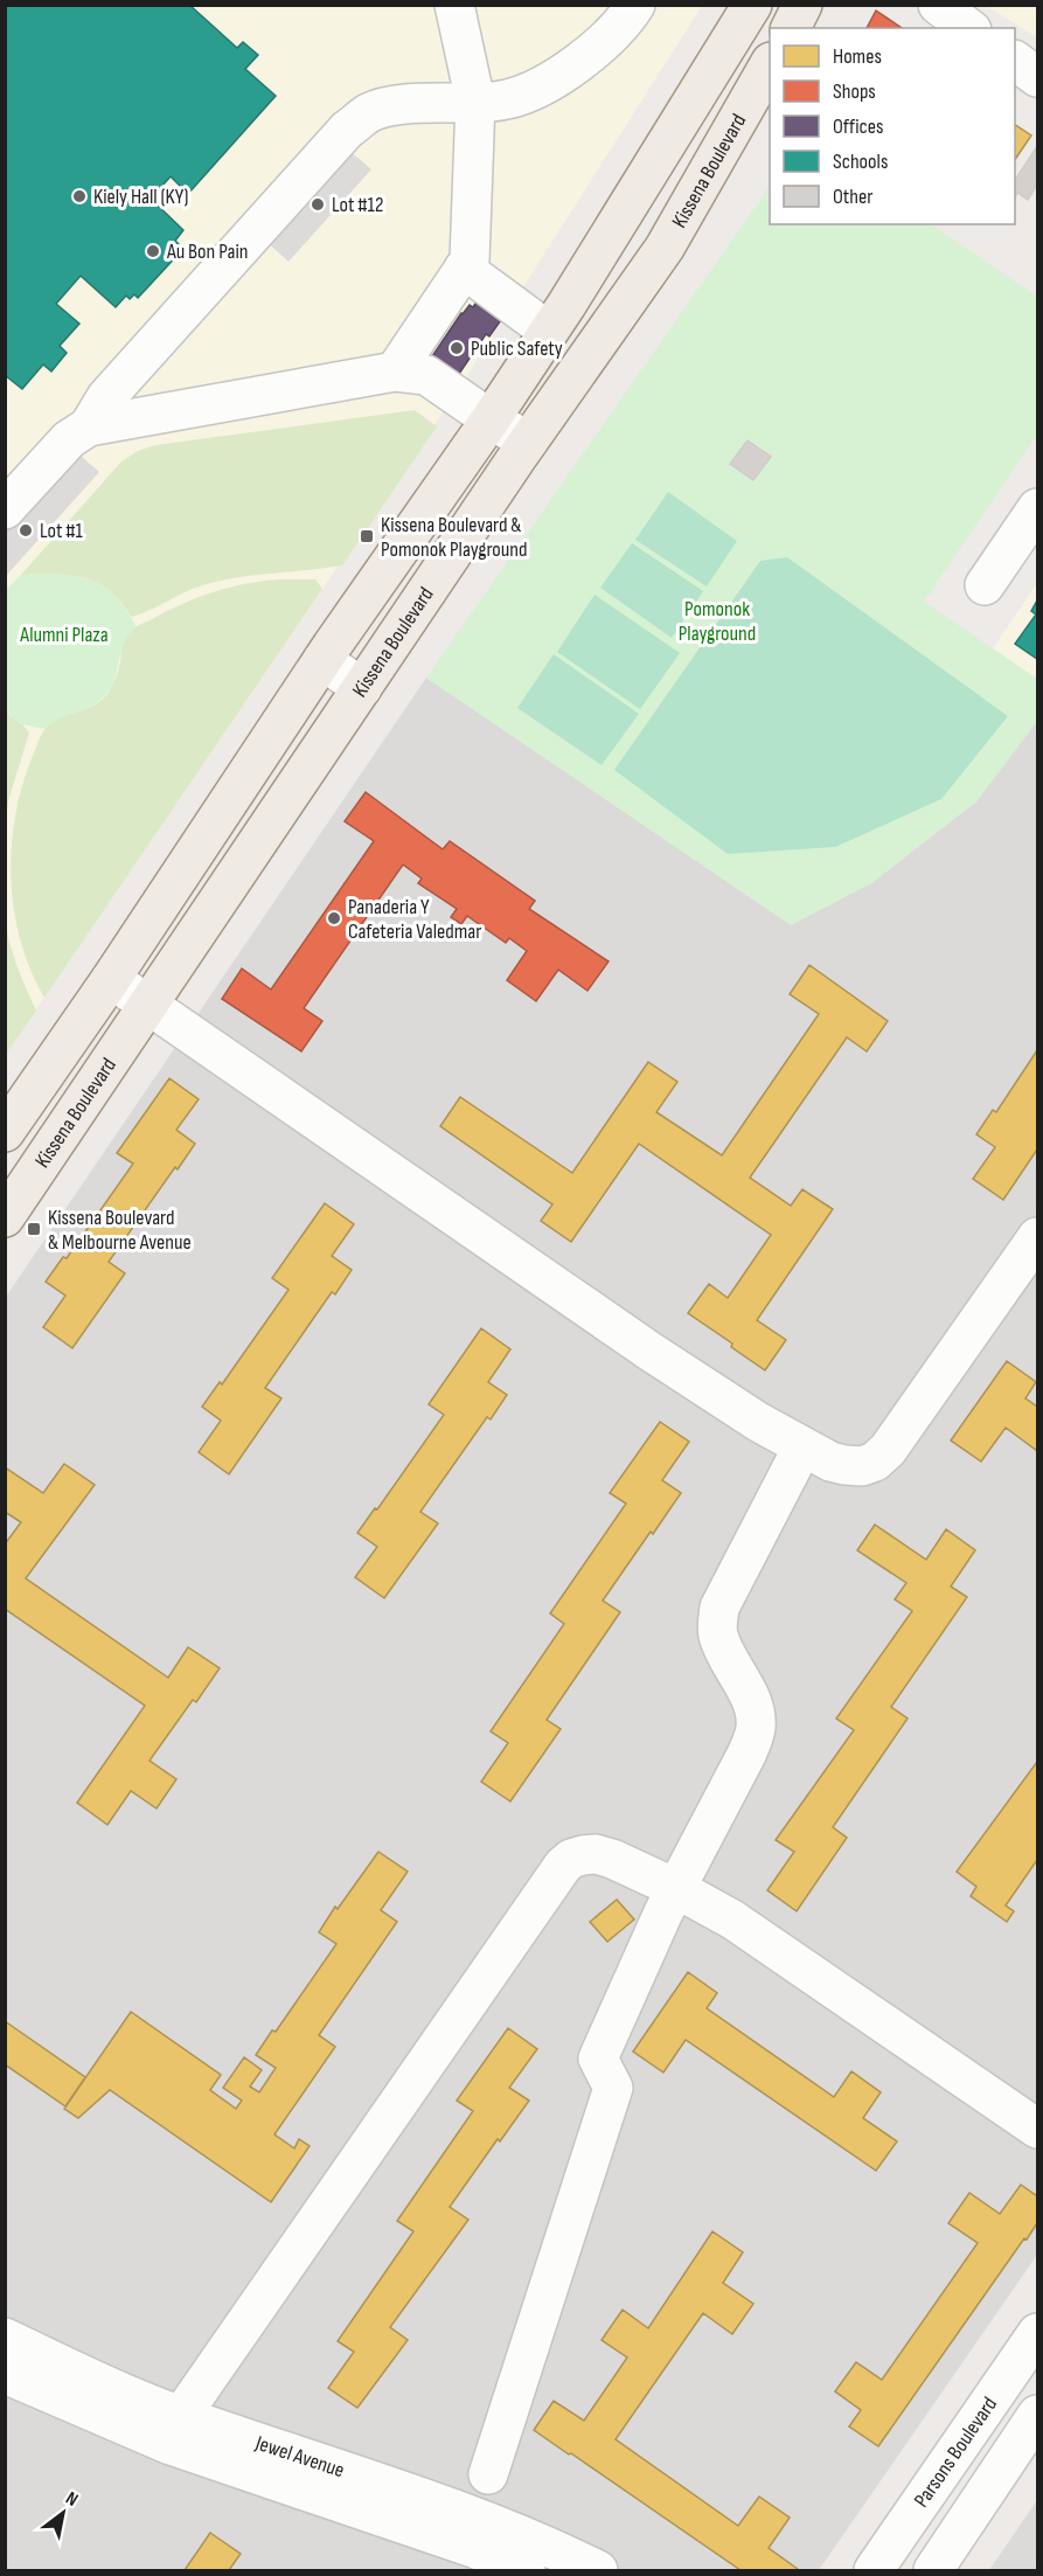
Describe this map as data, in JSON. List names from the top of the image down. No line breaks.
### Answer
{"streets":{"main road":["Kissena Boulevard"],"street":["Parsons Boulevard","Jewel Avenue"]},"parks":["Pomonok Playground","Alumni Plaza"],"places":{"other":["Kiely Hall (KY)","Lot #12","Au Bon Pain","Public Safety","Lot #1","Panaderia Y Cafeteria Valedmar"],"transit":["Kissena Boulevard & Pomonok Playground","Kissena Boulevard & Melbourne Avenue"]},"legend":["Homes","Shops","Offices","Schools","Other"],"north":"top right"}
